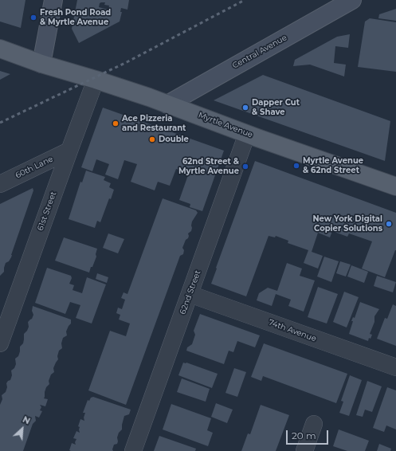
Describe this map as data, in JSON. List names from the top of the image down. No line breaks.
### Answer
{"streets":{"main road":["Central Avenue","Myrtle Avenue"],"street":["60th Lane","61st Street","62nd Street","74th Avenue"]},"crossings":[["Central Avenue","Myrtle Avenue"],["Myrtle Avenue","61st Street"],["Myrtle Avenue","62nd Street"],["60th Lane","61st Street"],["62nd Street","74th Avenue"]],"places":["Fresh Pond Road & Myrtle Avenue","Dapper Cut & Shave","Ace Pizzeria and Restaurant","Double","Myrtle Avenue & 62nd Street","62nd Street & Myrtle Avenue","New York Digital Copier Solutions"],"scale_bar":"20 m","north":"top right"}
